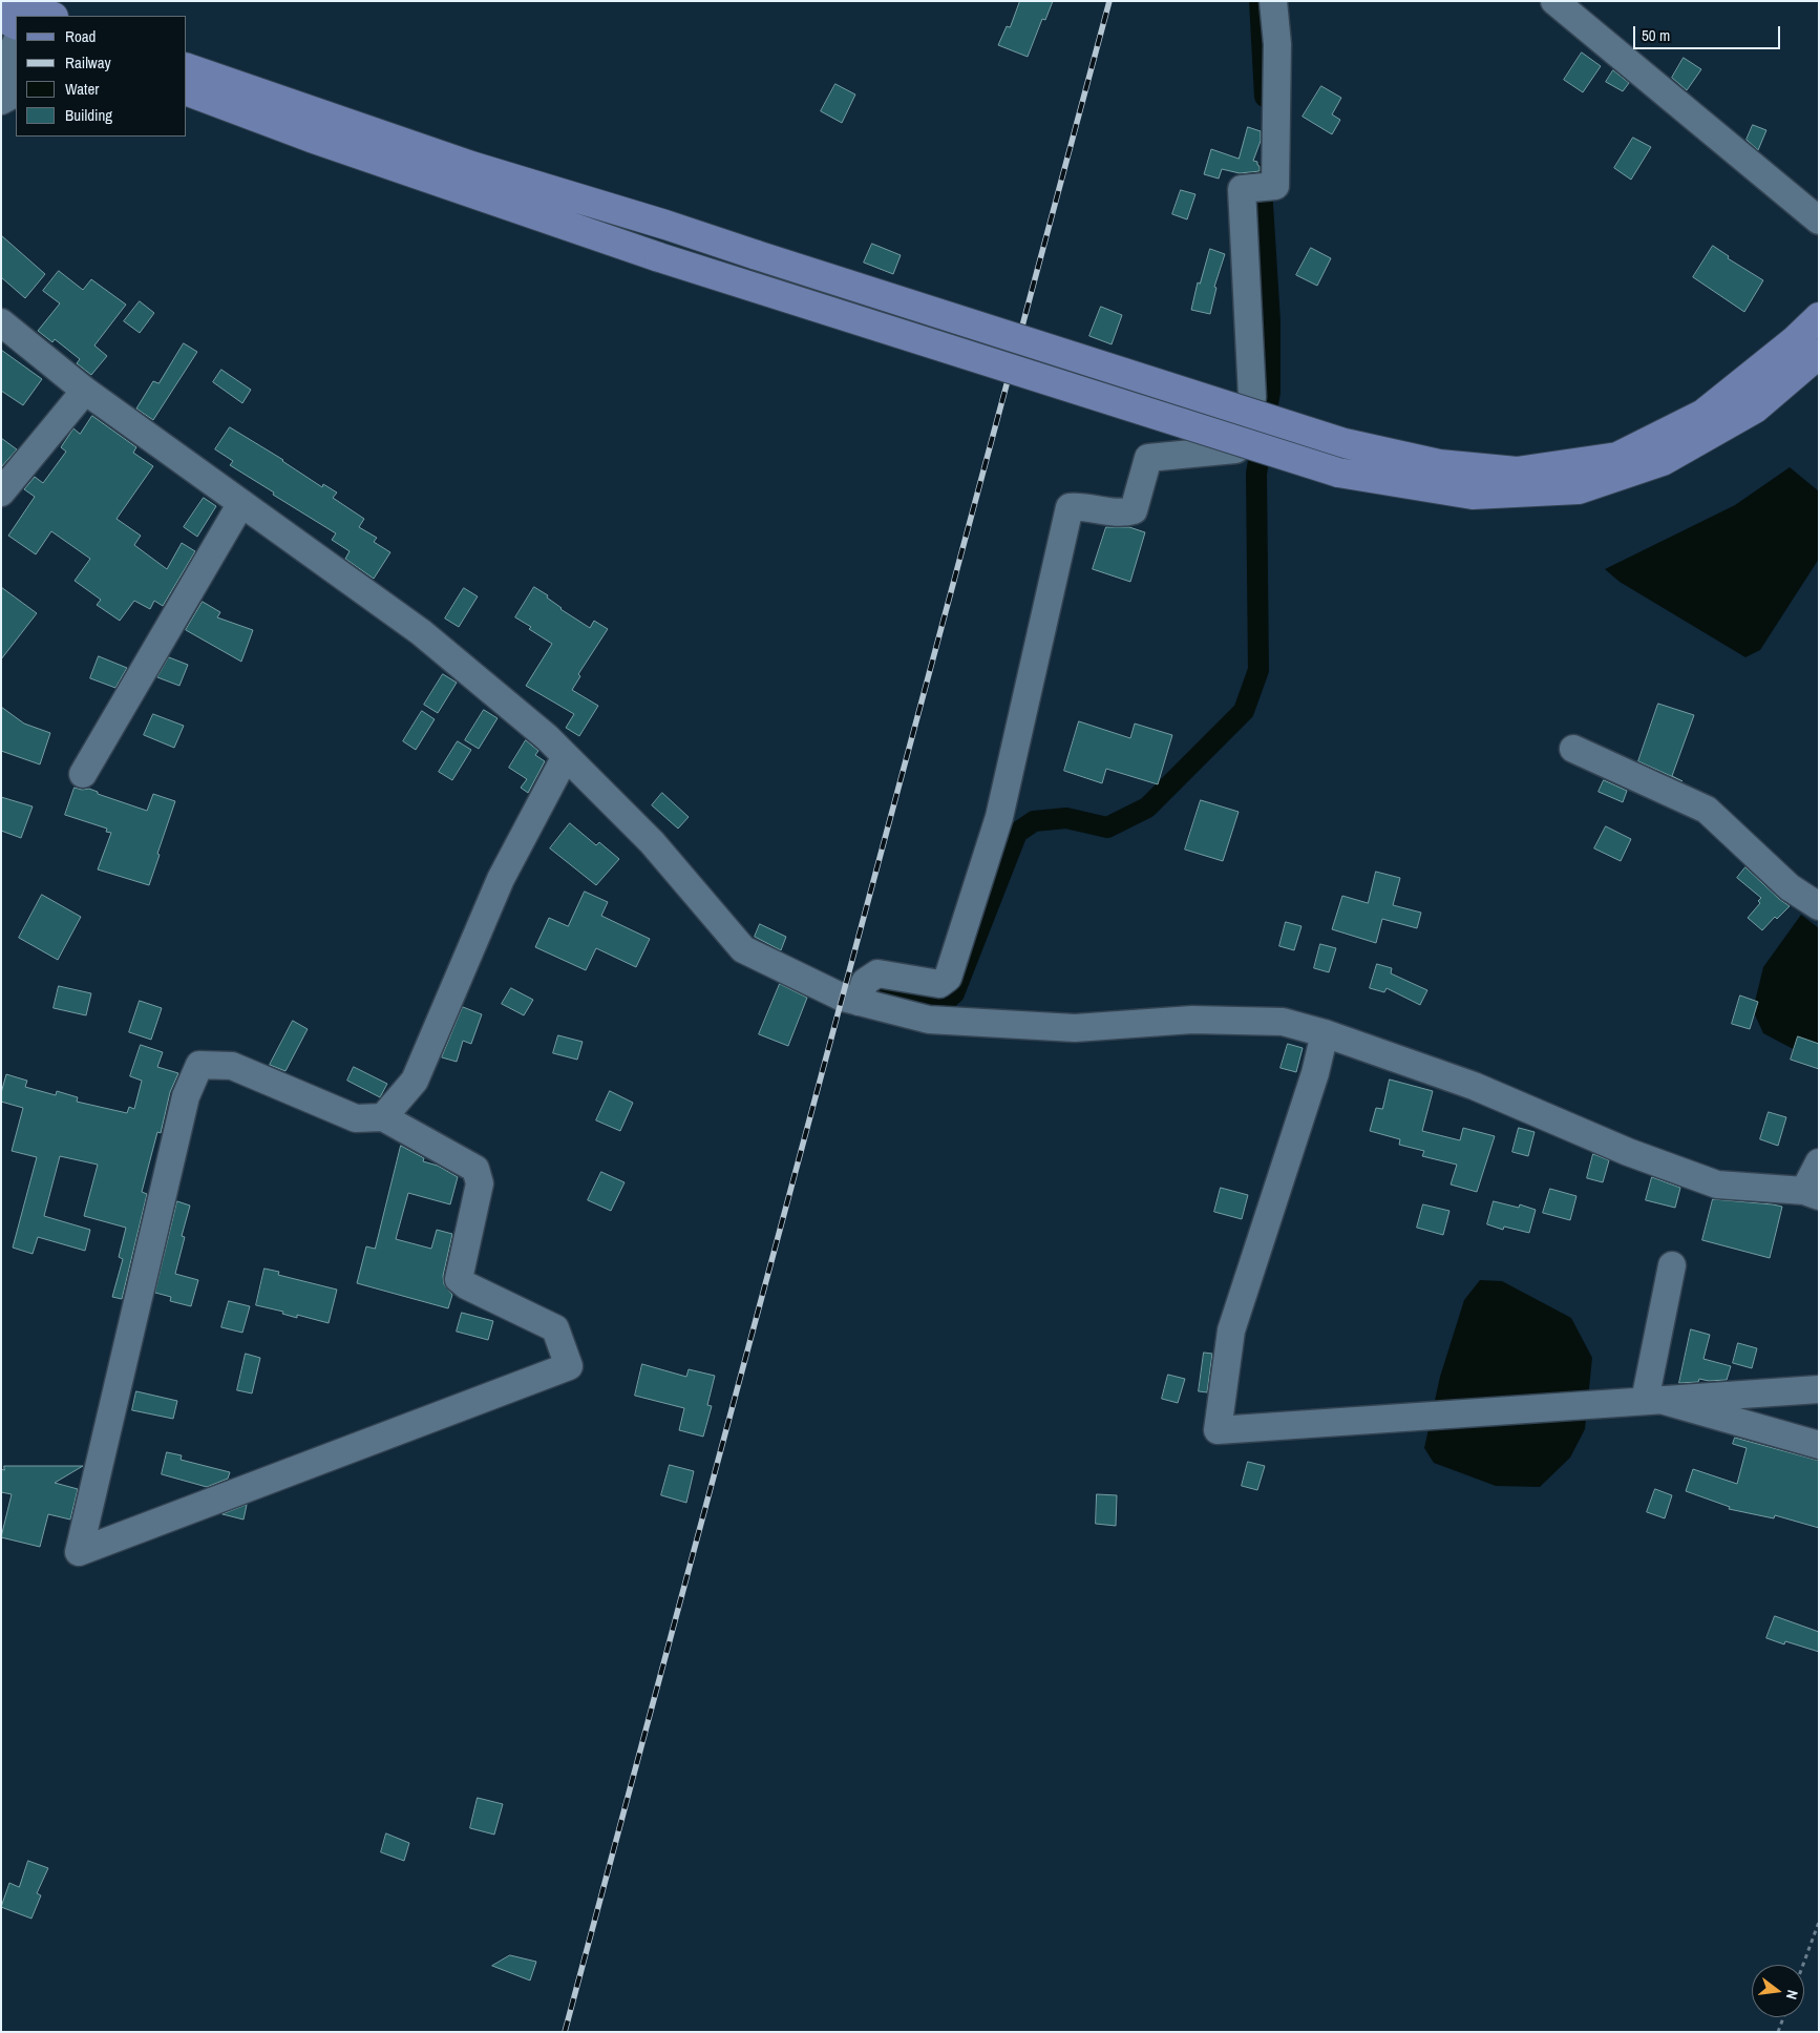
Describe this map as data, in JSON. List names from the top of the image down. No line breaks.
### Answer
{"legend":["Road","Railway","Water","Building"],"scale_bar":"50 m","north":"right"}
